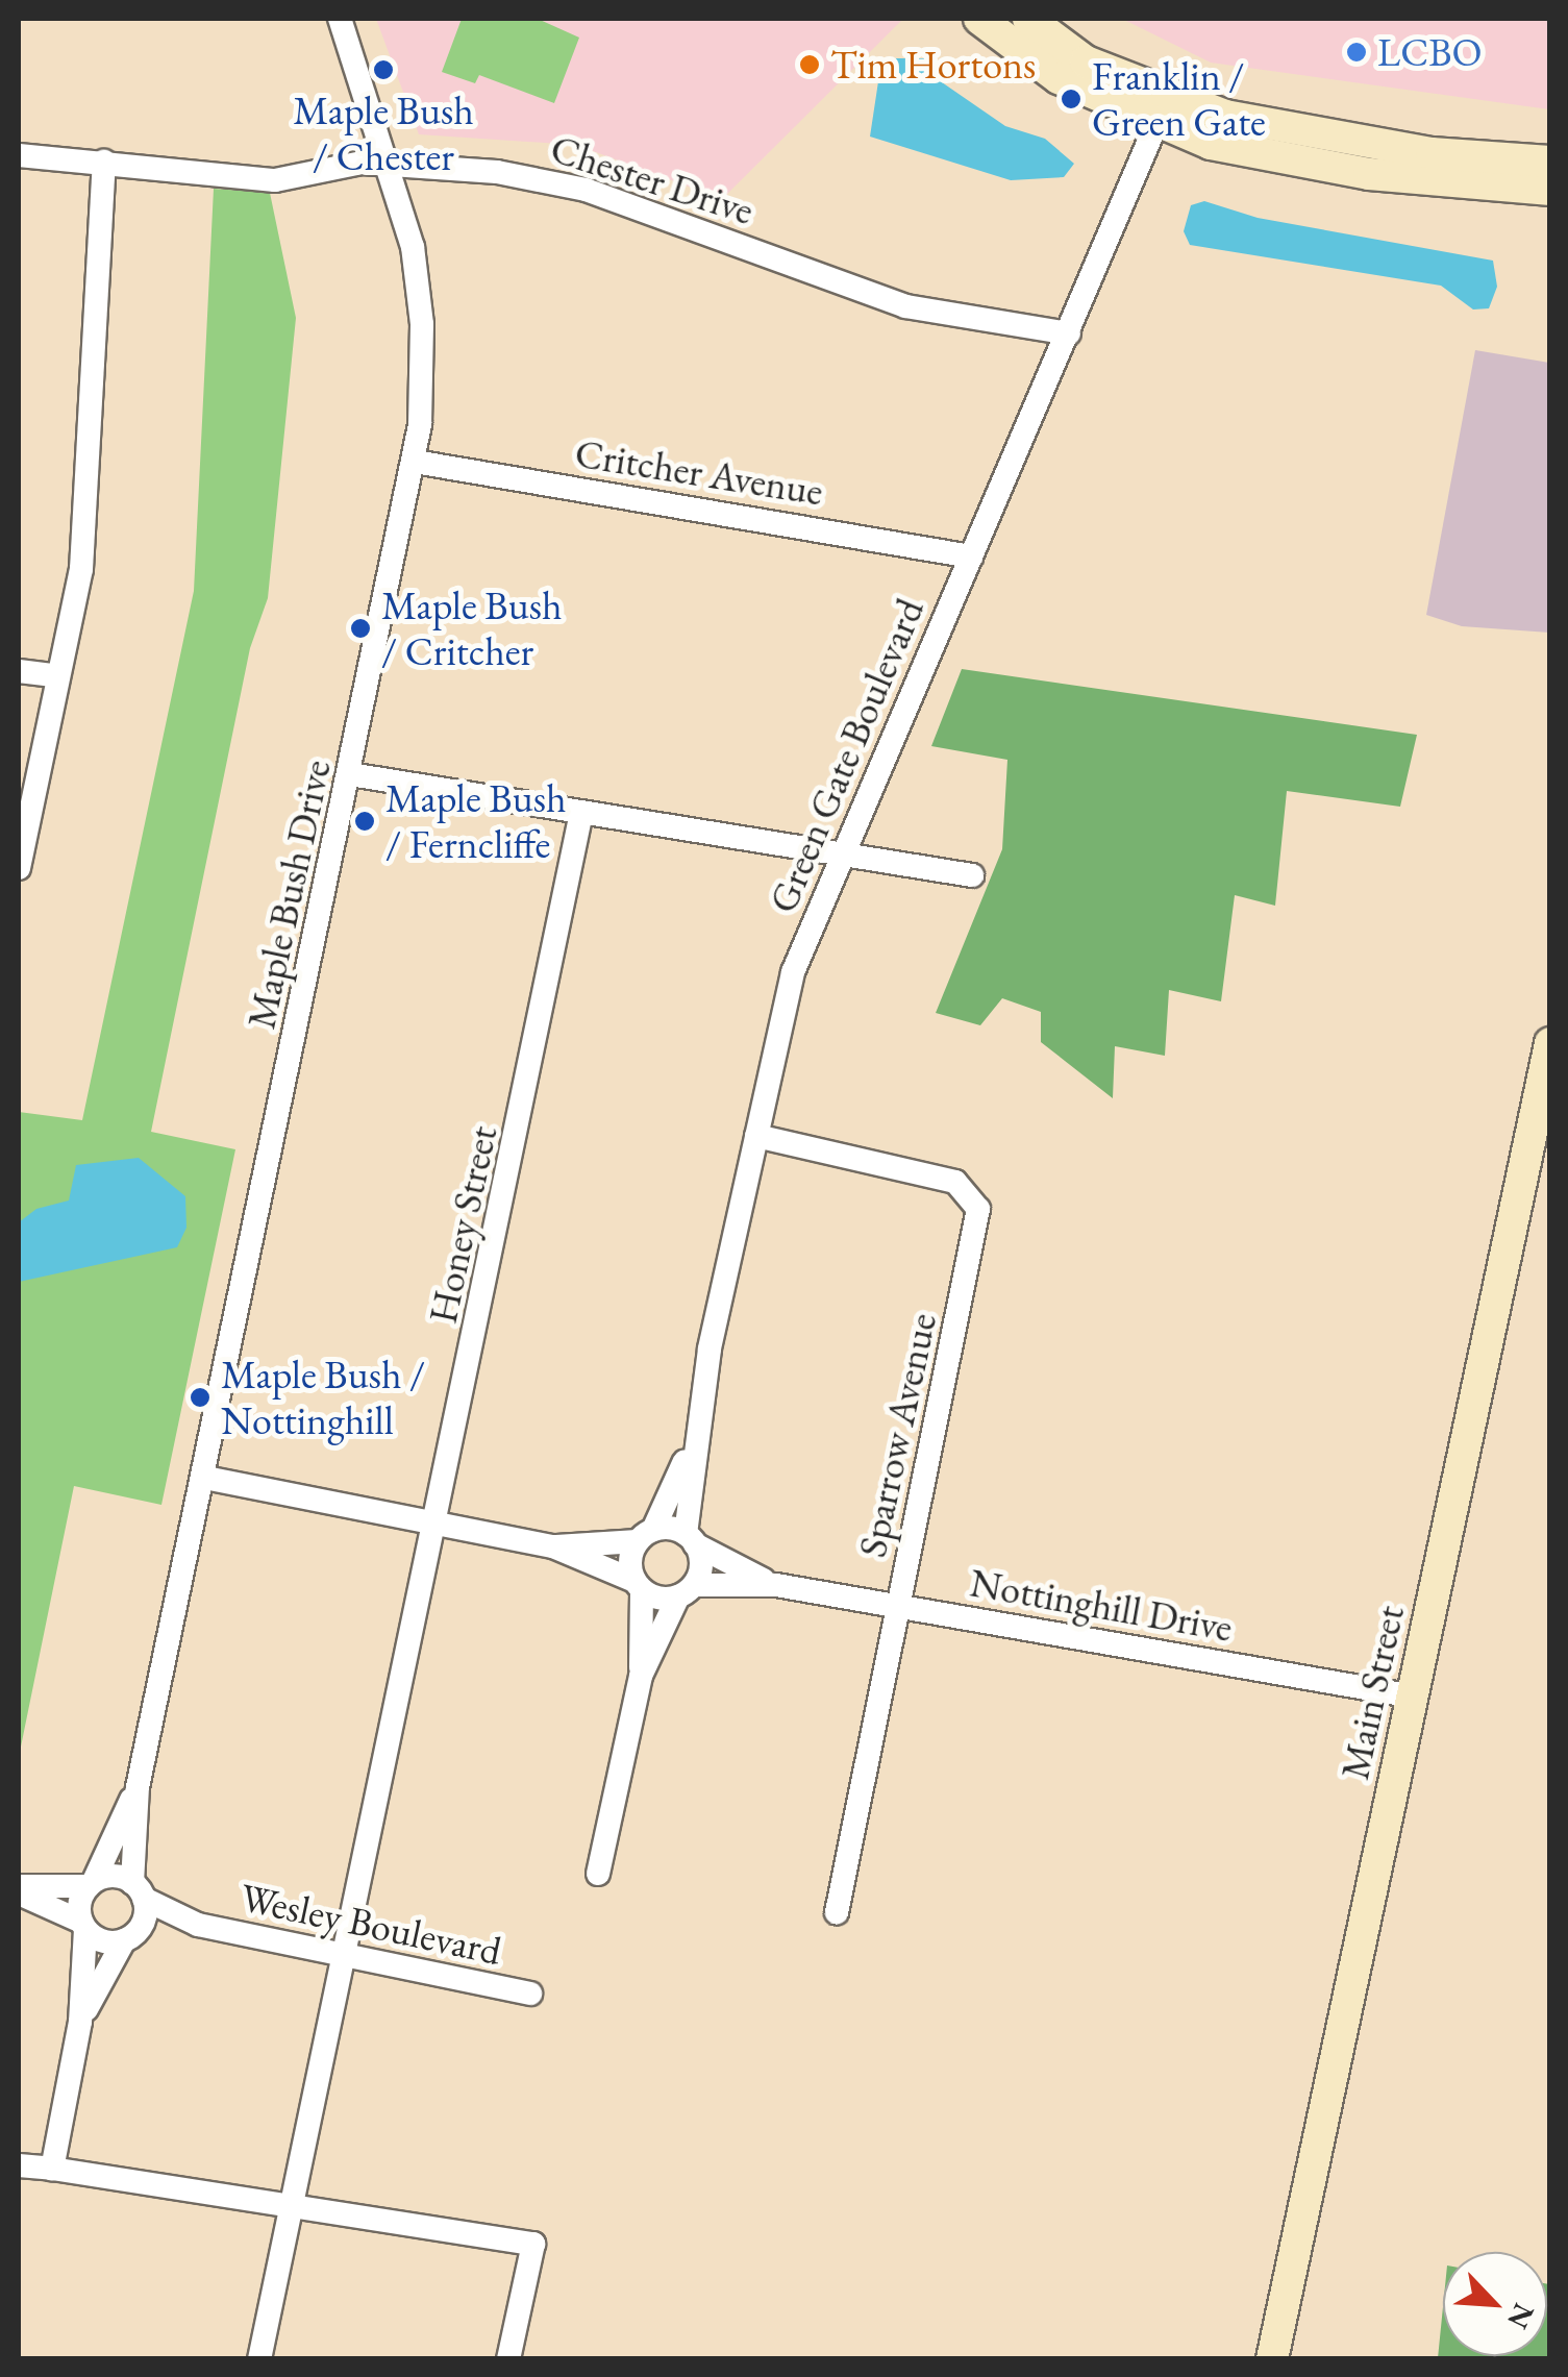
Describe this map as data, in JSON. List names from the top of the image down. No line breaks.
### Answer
{"streets":{"main road":["Main Street"],"street":["Chester Drive","Critcher Avenue","Green Gate Boulevard","Maple Bush Drive","Honey Street","Sparrow Avenue","Nottinghill Drive","Wesley Boulevard"]},"crossings":[["Chester Drive","Green Gate Boulevard"],["Chester Drive","Maple Bush Drive"],["Critcher Avenue","Green Gate Boulevard"],["Critcher Avenue","Maple Bush Drive"],["Green Gate Boulevard","Sparrow Avenue"],["Green Gate Boulevard","Nottinghill Drive"],["Maple Bush Drive","Wesley Boulevard"],["Honey Street","Wesley Boulevard"],["Sparrow Avenue","Nottinghill Drive"],["Nottinghill Drive","Main Street"]],"places":["LCBO","Tim Hortons","Maple Bush / Chester","Franklin / Green Gate","Maple Bush / Critcher","Maple Bush / Ferncliffe","Maple Bush / Nottinghill"],"north":"bottom right"}
